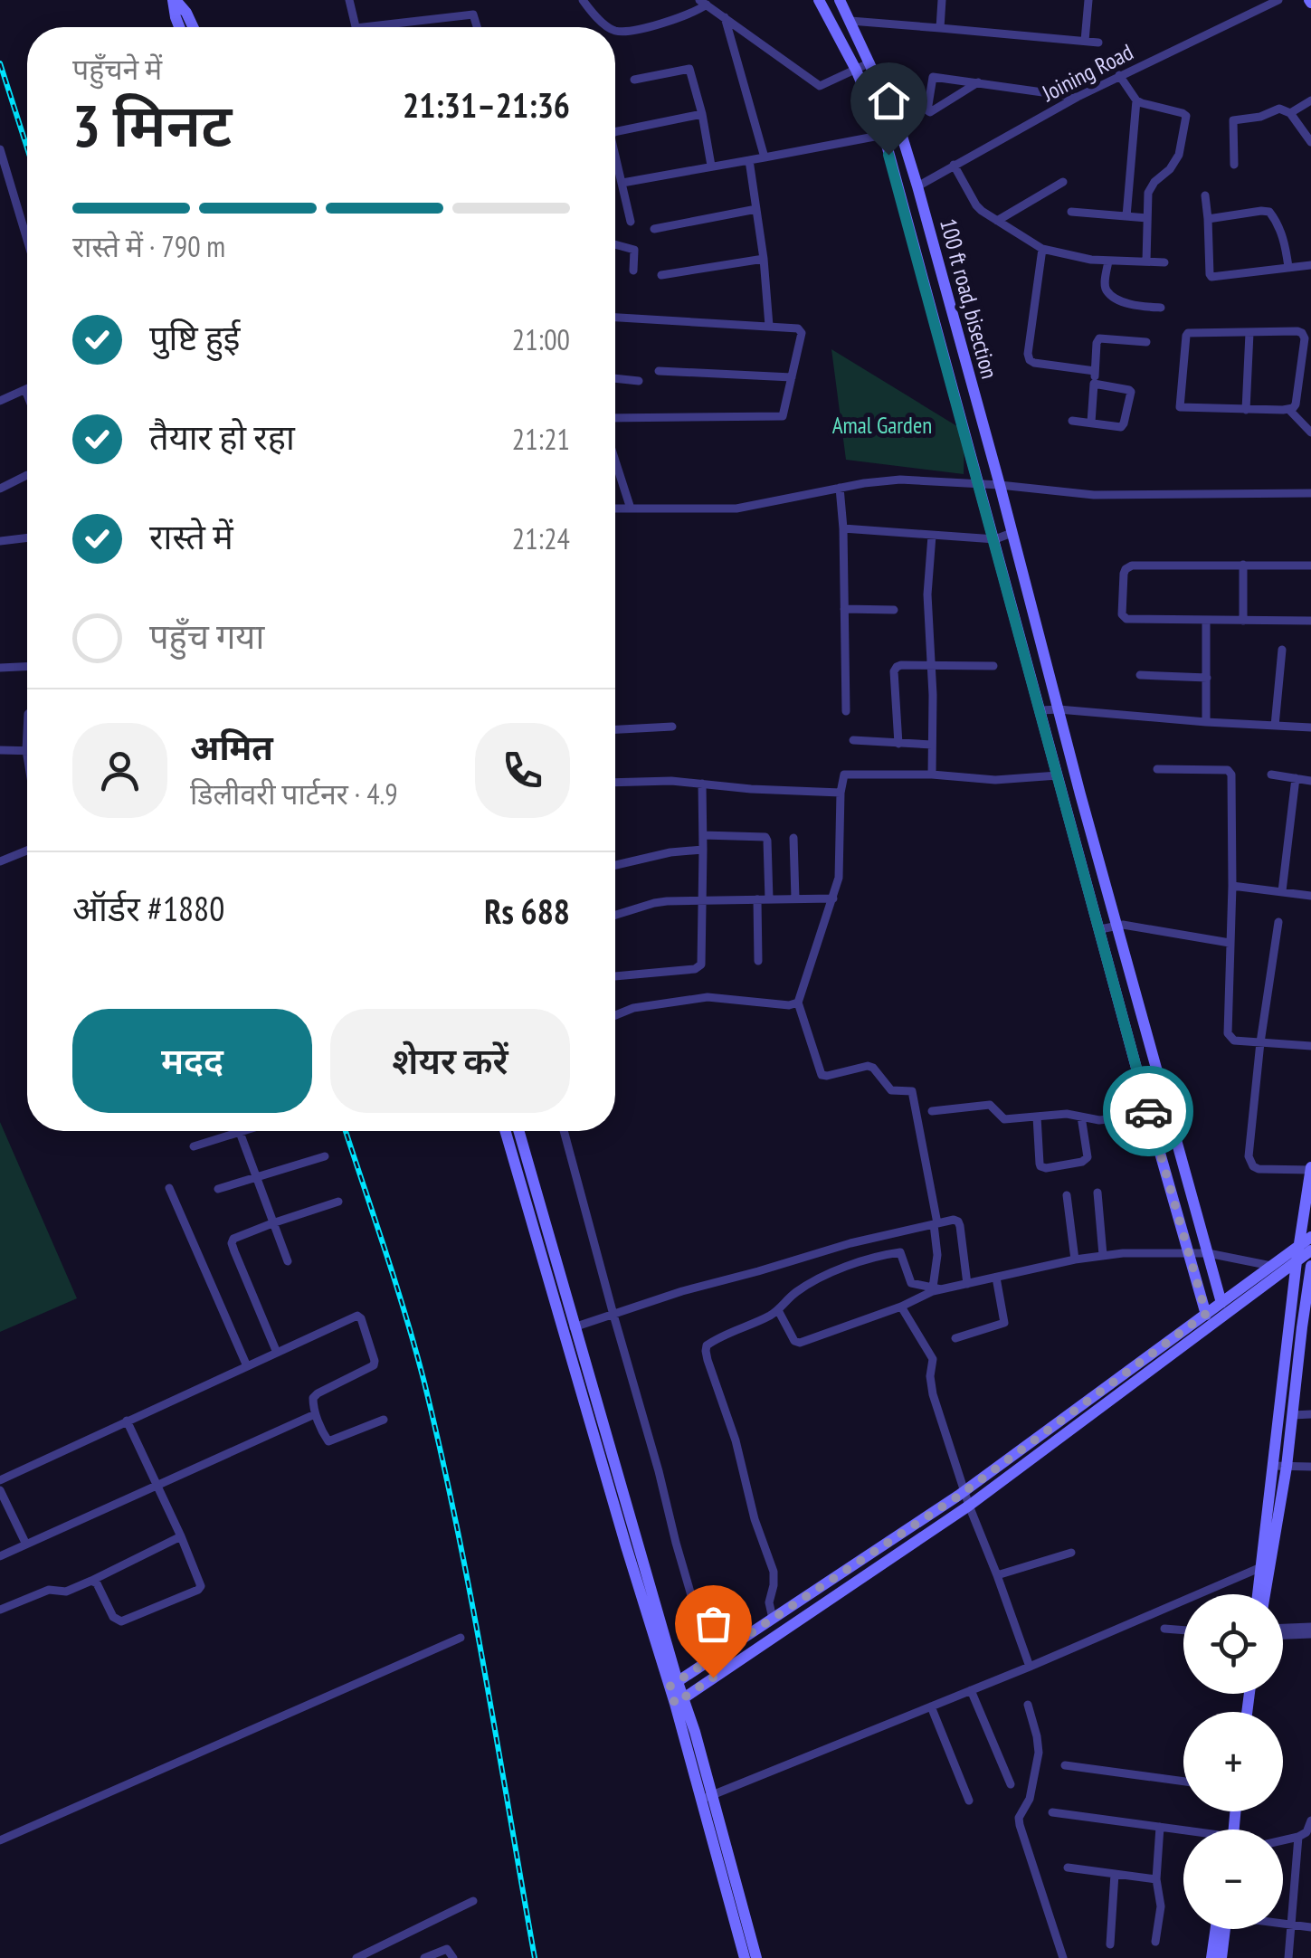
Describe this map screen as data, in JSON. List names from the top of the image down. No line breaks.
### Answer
{"streets":{"street":["Joining Road","100 ft road, bisection"]},"crossings":[["Joining Road","100 ft road, bisection"]],"parks":["Amal Garden"],"page":{"heading":["3 मिनट","पहुँचने में","21:31–21:36"],"panel":["अमित","डिलीवरी पार्टनर · 4.9","ऑर्डर #1880","Rs 688"],"bar":"रास्ते में · 790 m","list":[["पुष्टि हुई","21:00"],["तैयार हो रहा","21:21"],["रास्ते में","21:24"],"पहुँच गया"],"buttons":["मदद","शेयर करें"],"map_buttons":["+","−"]}}
